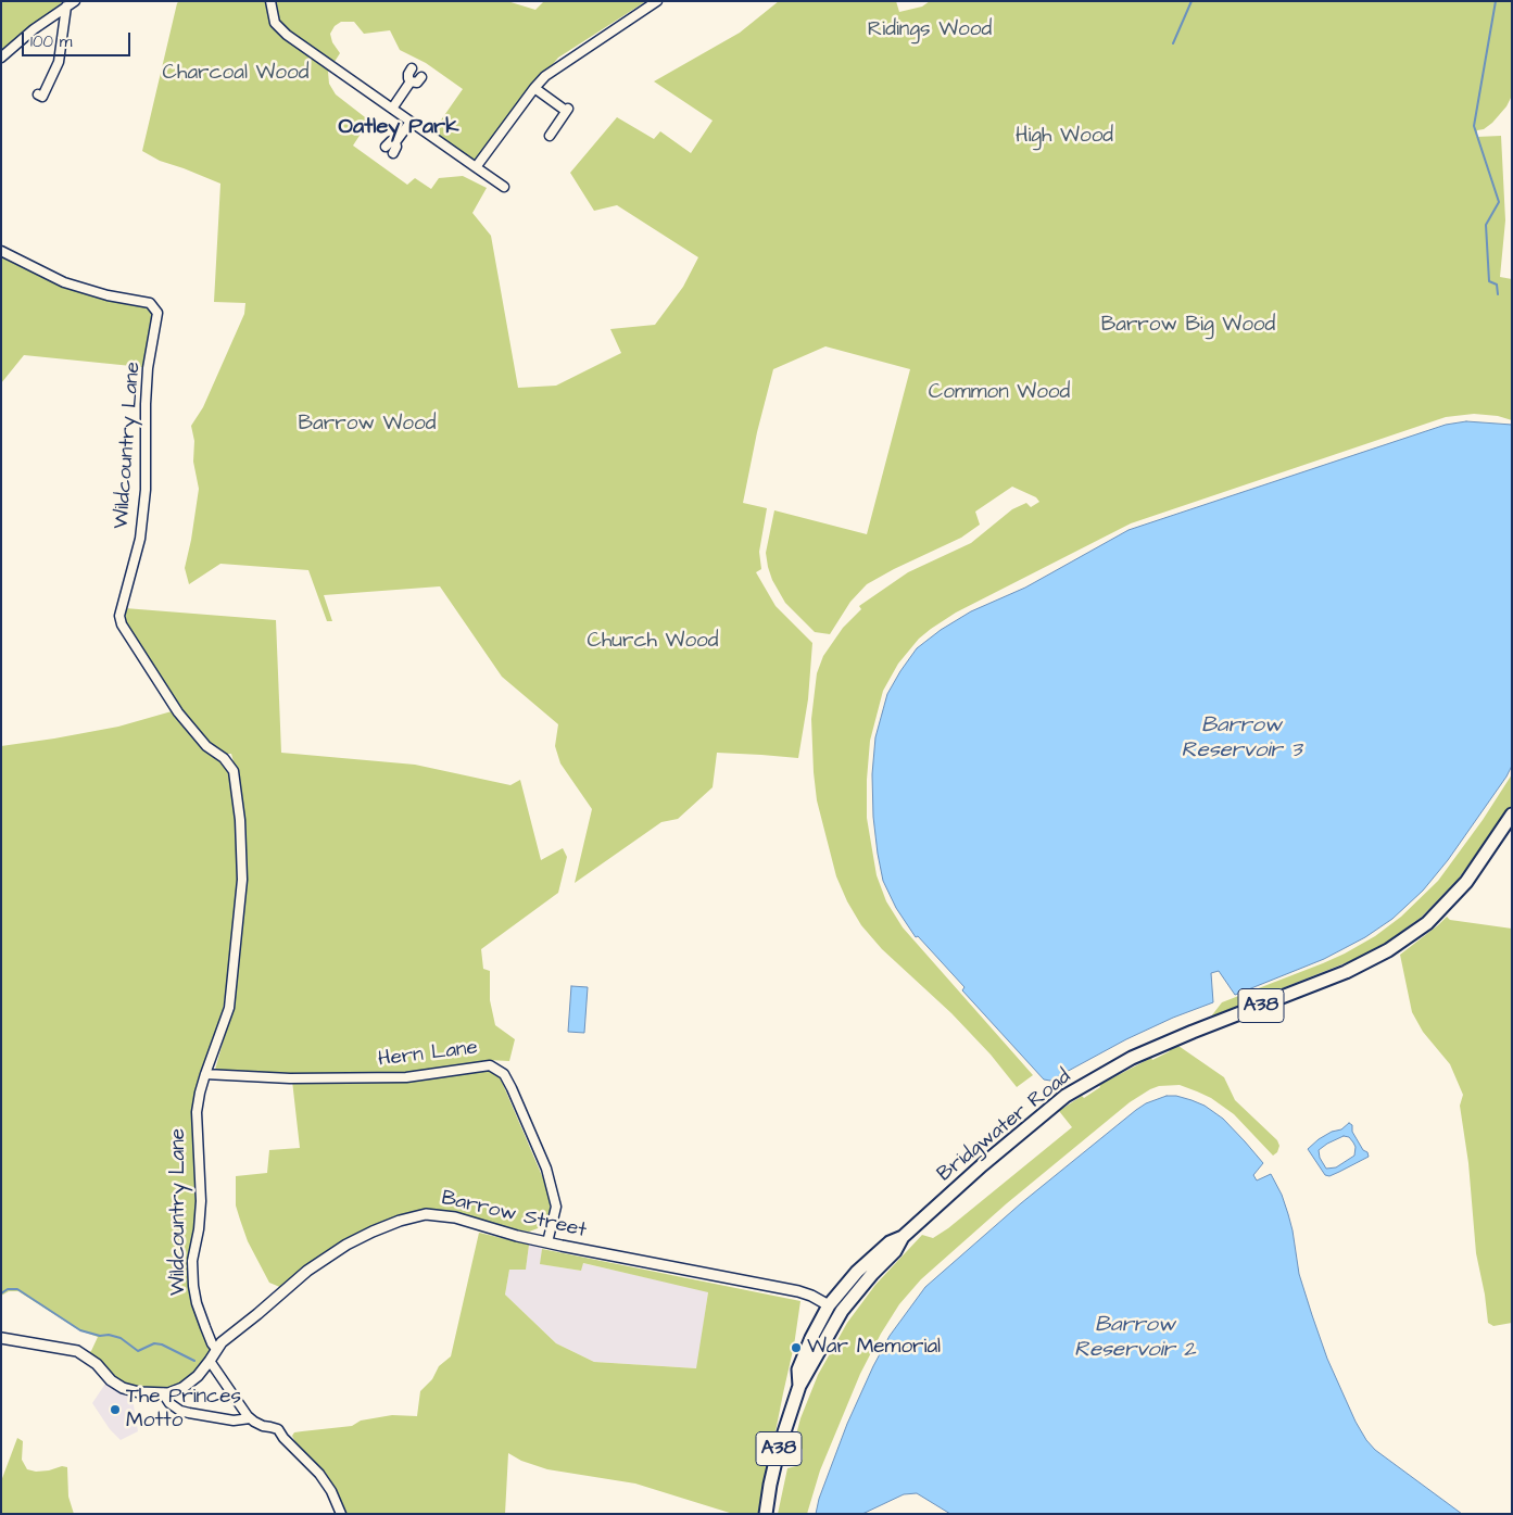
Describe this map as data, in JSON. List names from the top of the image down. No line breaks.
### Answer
{"streets":{"highway":["A38","Bridgwater Road"],"main road":["Barrow Street"],"street":["Wildcountry Lane","Hern Lane"]},"crossings":[["Wildcountry Lane","Hern Lane"],["Wildcountry Lane","Barrow Street"],["Hern Lane","Barrow Street"],["Bridgwater Road","Barrow Street"]],"districts":["Oatley Park"],"water":["Barrow Reservoir 3","Barrow Reservoir 2"],"parks":["Ridings Wood","Charcoal Wood","High Wood","Barrow Big Wood","Common Wood","Barrow Wood","Church Wood"],"places":["War Memorial","The Princes Motto"],"scale_bar":"100 m"}
